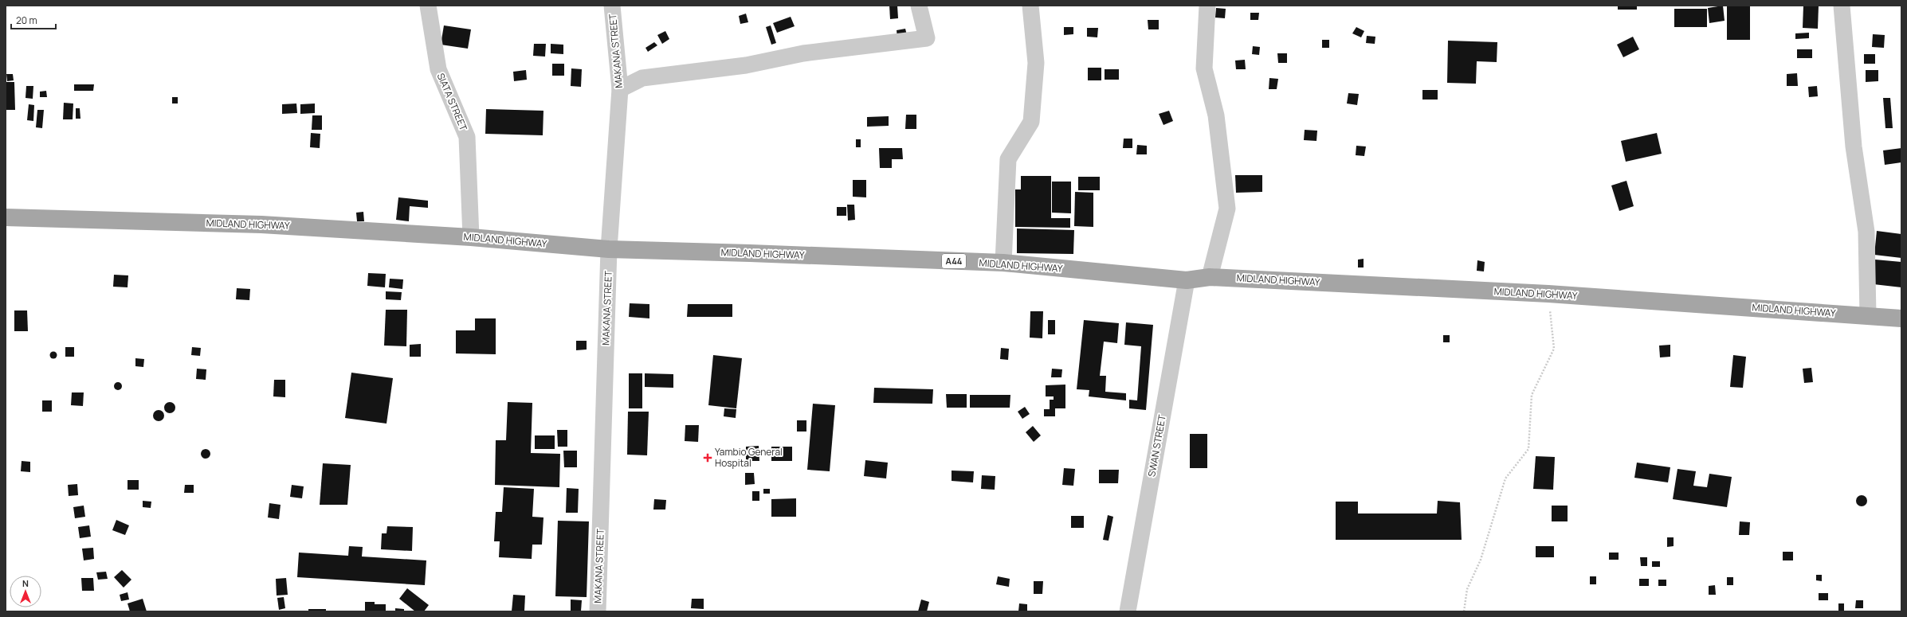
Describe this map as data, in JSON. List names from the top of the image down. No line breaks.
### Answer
{"streets":{"main road":["MIDLAND HIGHWAY","A44"],"street":["MAKANA STREET","SIATA STREET","SWAN STREET"]},"crossings":[["MAKANA STREET","MIDLAND HIGHWAY"],["SIATA STREET","MIDLAND HIGHWAY"],["MIDLAND HIGHWAY","SWAN STREET"]],"places":{"health":["Yambio General Hospital"]},"scale_bar":"20 m","north":"top"}
